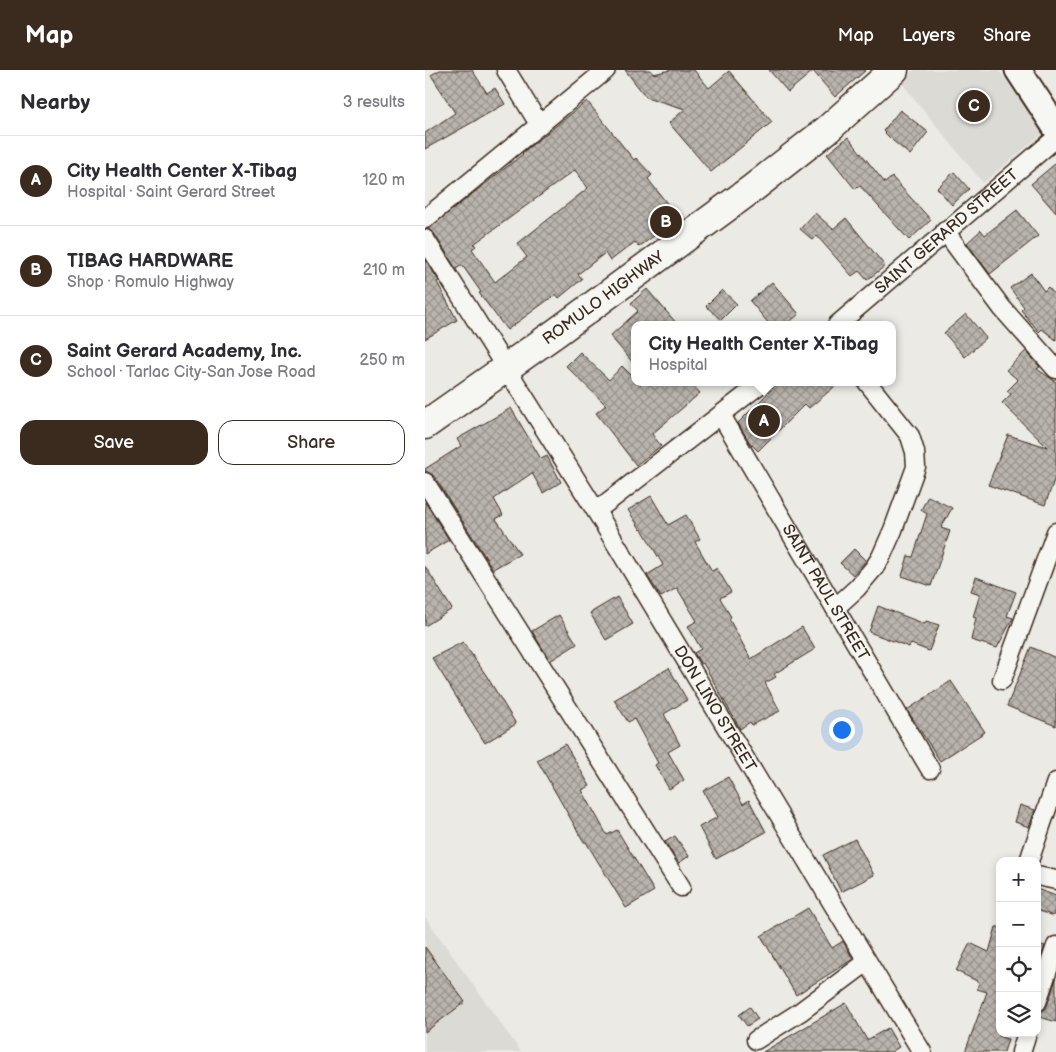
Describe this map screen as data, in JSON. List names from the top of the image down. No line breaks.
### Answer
{"streets":{"highway":["ROMULO HIGHWAY"],"street":["SAINT GERARD STREET","SAINT PAUL STREET","DON LINO STREET"]},"crossings":[["ROMULO HIGHWAY","DON LINO STREET"]],"page":{"header":"Map","nav":["Map","Layers","Share"],"heading":["Nearby","3 results"],"pins":["C","B","A"],"list":[{"mark":"A","name":"City Health Center X-Tibag","note":"Hospital · Saint Gerard Street","value":"120 m"},{"mark":"B","name":"TIBAG HARDWARE","note":"Shop · Romulo Highway","value":"210 m"},{"mark":"C","name":"Saint Gerard Academy, Inc.","note":"School · Tarlac City-San Jose Road","value":"250 m"}],"popup":["City Health Center X-Tibag","Hospital"],"buttons":["Save","Share"],"map_buttons":["+","−"]}}
